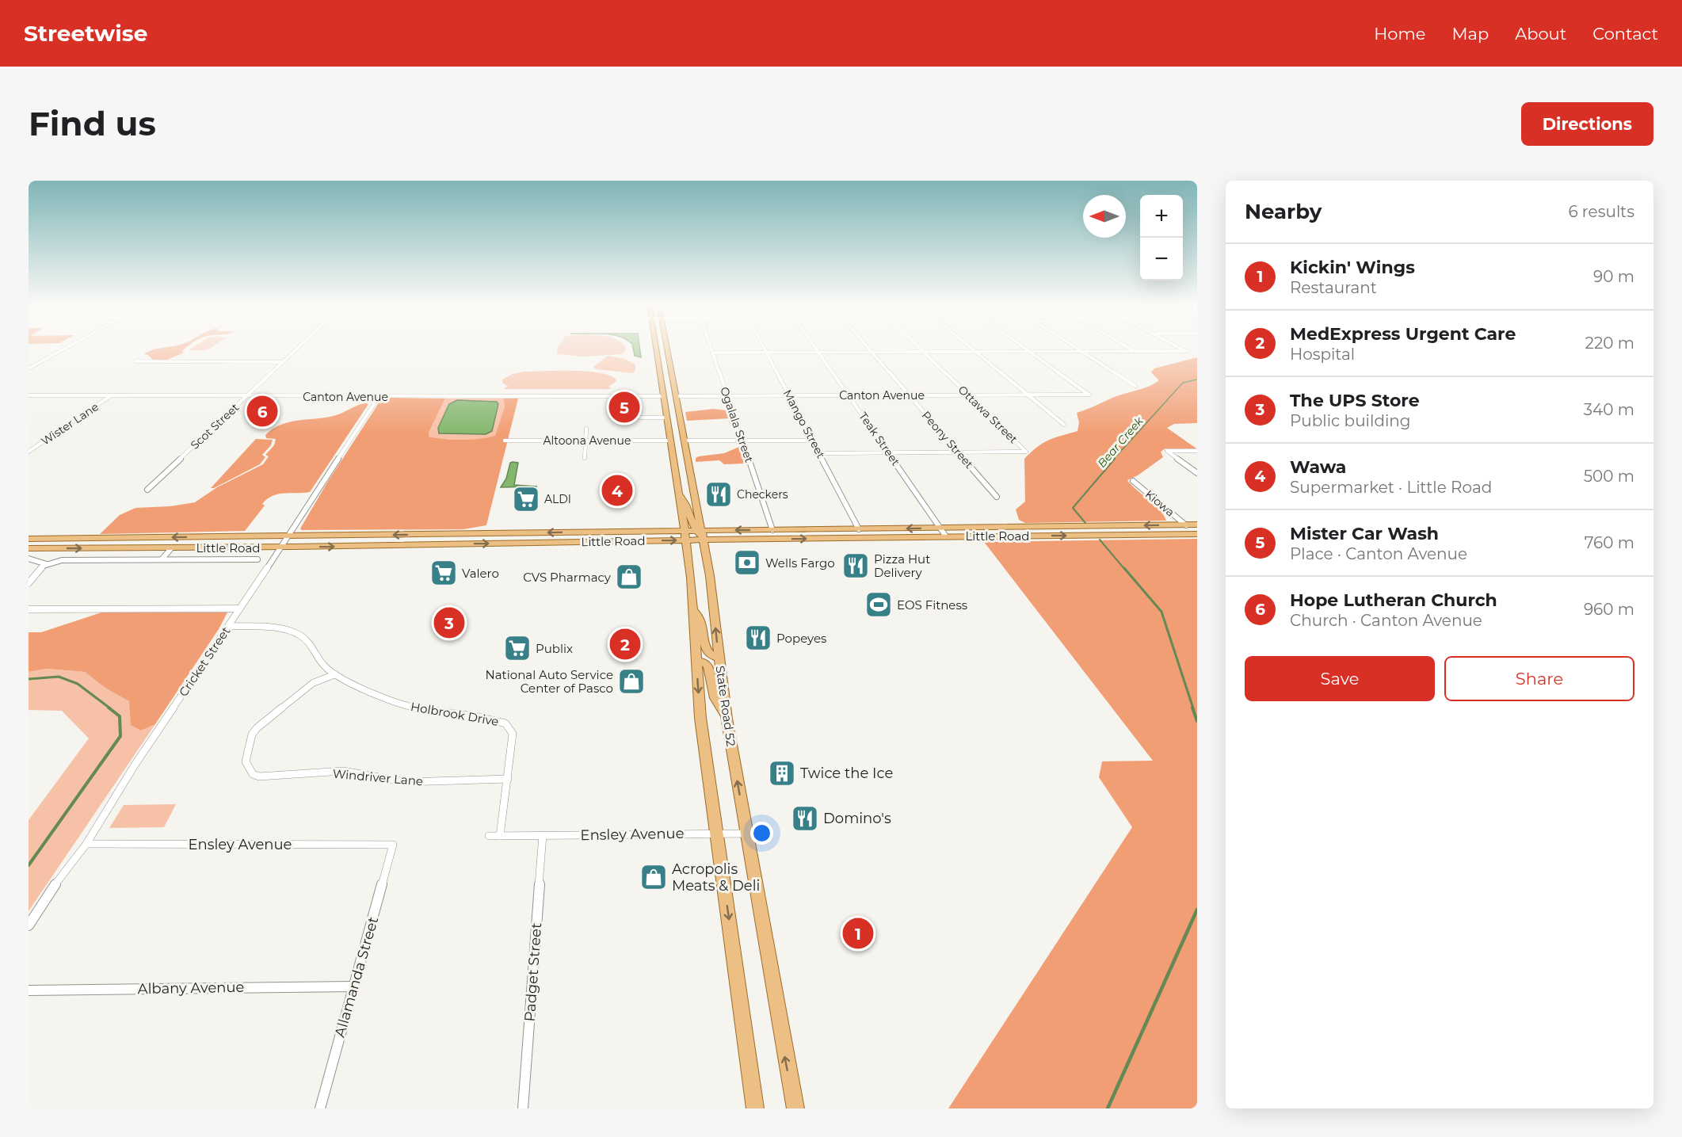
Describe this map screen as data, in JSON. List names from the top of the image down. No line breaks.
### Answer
{"streets":{"main road":["Little Road","State Road 52"],"street":["Canton Avenue","Ottawa Street","Wister Lane","Mango Street","Ogalala Street","Scot Street","Teak Street","Peony Street","Altoona Avenue","Kiowa","Cricket Street","Holbrook Drive","Windriver Lane","Ensley Avenue","Padget Street","Allamanda Street","Albany Avenue"]},"crossings":[["Canton Avenue","Ottawa Street"],["Canton Avenue","Wister Lane"],["Canton Avenue","Mango Street"],["Canton Avenue","Ogalala Street"],["Canton Avenue","Scot Street"],["Canton Avenue","Teak Street"],["Canton Avenue","Peony Street"],["Canton Avenue","Cricket Street"],["Canton Avenue","State Road 52"],["Ottawa Street","Peony Street"],["Mango Street","Little Road"],["Ogalala Street","Little Road"],["Teak Street","Little Road"],["Altoona Avenue","State Road 52"],["Kiowa","Little Road"],["Little Road","Cricket Street"],["Little Road","State Road 52"],["Cricket Street","Holbrook Drive"],["Cricket Street","Ensley Avenue"],["State Road 52","Ensley Avenue"],["Holbrook Drive","Windriver Lane"],["Holbrook Drive","Ensley Avenue"],["Ensley Avenue","Padget Street"],["Ensley Avenue","Allamanda Street"],["Allamanda Street","Albany Avenue"]],"water":["Bear Creek"],"places":{"restaurant":["Checkers","Pizza Hut Delivery","Popeyes","Domino's"],"supermarket":["ALDI","Valero","Publix"],"bank":["Wells Fargo"],"shop":["CVS Pharmacy","National Auto Service Center of Pasco","Acropolis Meats & Deli"],"sports":["EOS Fitness"],"building":["Twice the Ice"]},"north":"left","page":{"header":"Streetwise","nav":["Home","Map","About","Contact"],"buttons":["Directions",["Save","Share"]],"title":"Find us","heading":["Nearby","6 results"],"map_buttons":["+","−"],"list":[{"mark":"1","name":"Kickin' Wings","note":"Restaurant","value":"90 m"},{"mark":"2","name":"MedExpress Urgent Care","note":"Hospital","value":"220 m"},{"mark":"3","name":"The UPS Store","note":"Public building","value":"340 m"},{"mark":"4","name":"Wawa","note":"Supermarket · Little Road","value":"500 m"},{"mark":"5","name":"Mister Car Wash","note":"Place · Canton Avenue","value":"760 m"},{"mark":"6","name":"Hope Lutheran Church","note":"Church · Canton Avenue","value":"960 m"}],"pins":["5","6","4","3","2","1"]}}
